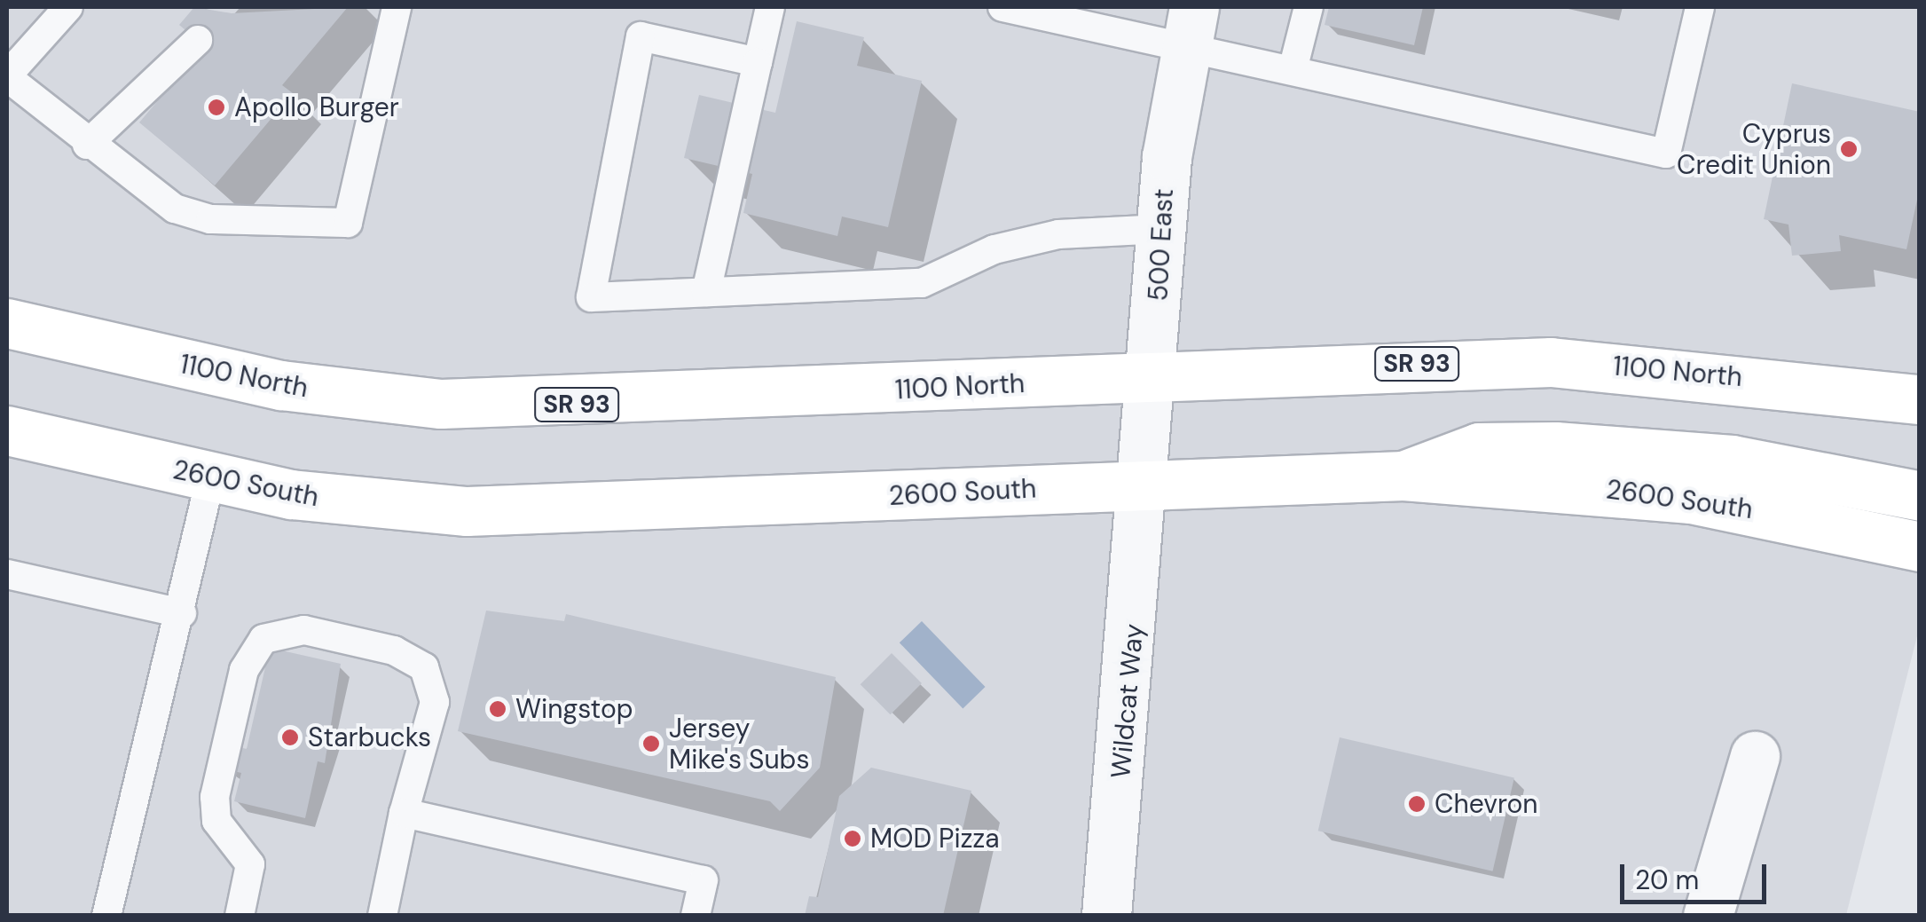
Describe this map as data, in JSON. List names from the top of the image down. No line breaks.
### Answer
{"streets":{"main road":["SR 93","1100 North","2600 South"],"street":["500 East","Wildcat Way"]},"crossings":[["500 East","1100 North"],["500 East","2600 South"],["500 East","Wildcat Way"],["2600 South","Wildcat Way"]],"places":["Apollo Burger","Cyprus Credit Union","Wingstop","Starbucks","Jersey Mike's Subs","Chevron","MOD Pizza"],"scale_bar":"20 m"}
